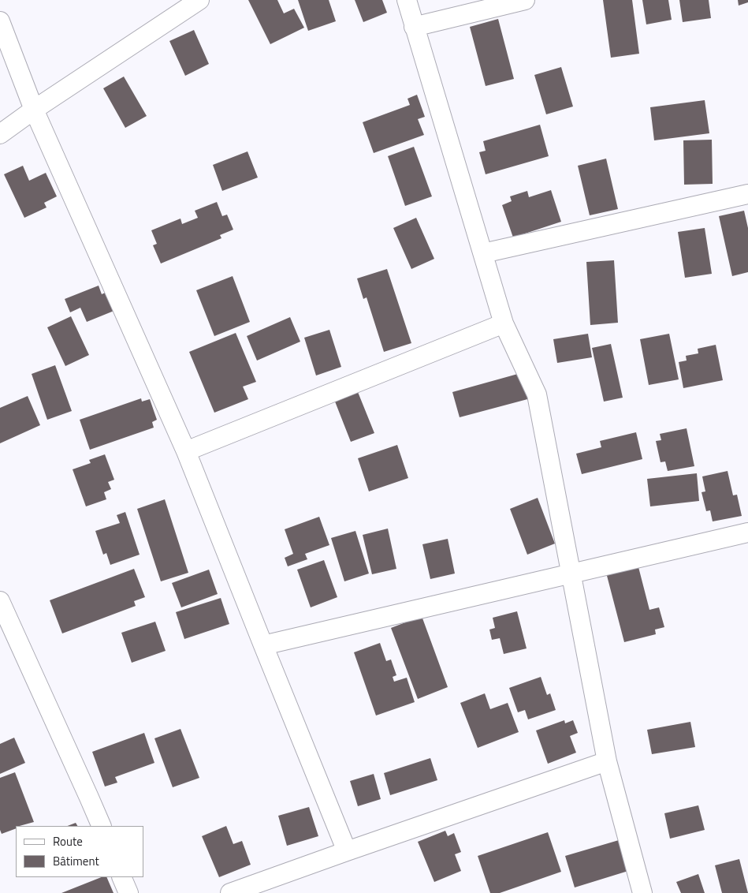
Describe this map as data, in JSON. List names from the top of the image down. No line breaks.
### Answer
{"legend":["Route","Bâtiment"]}
